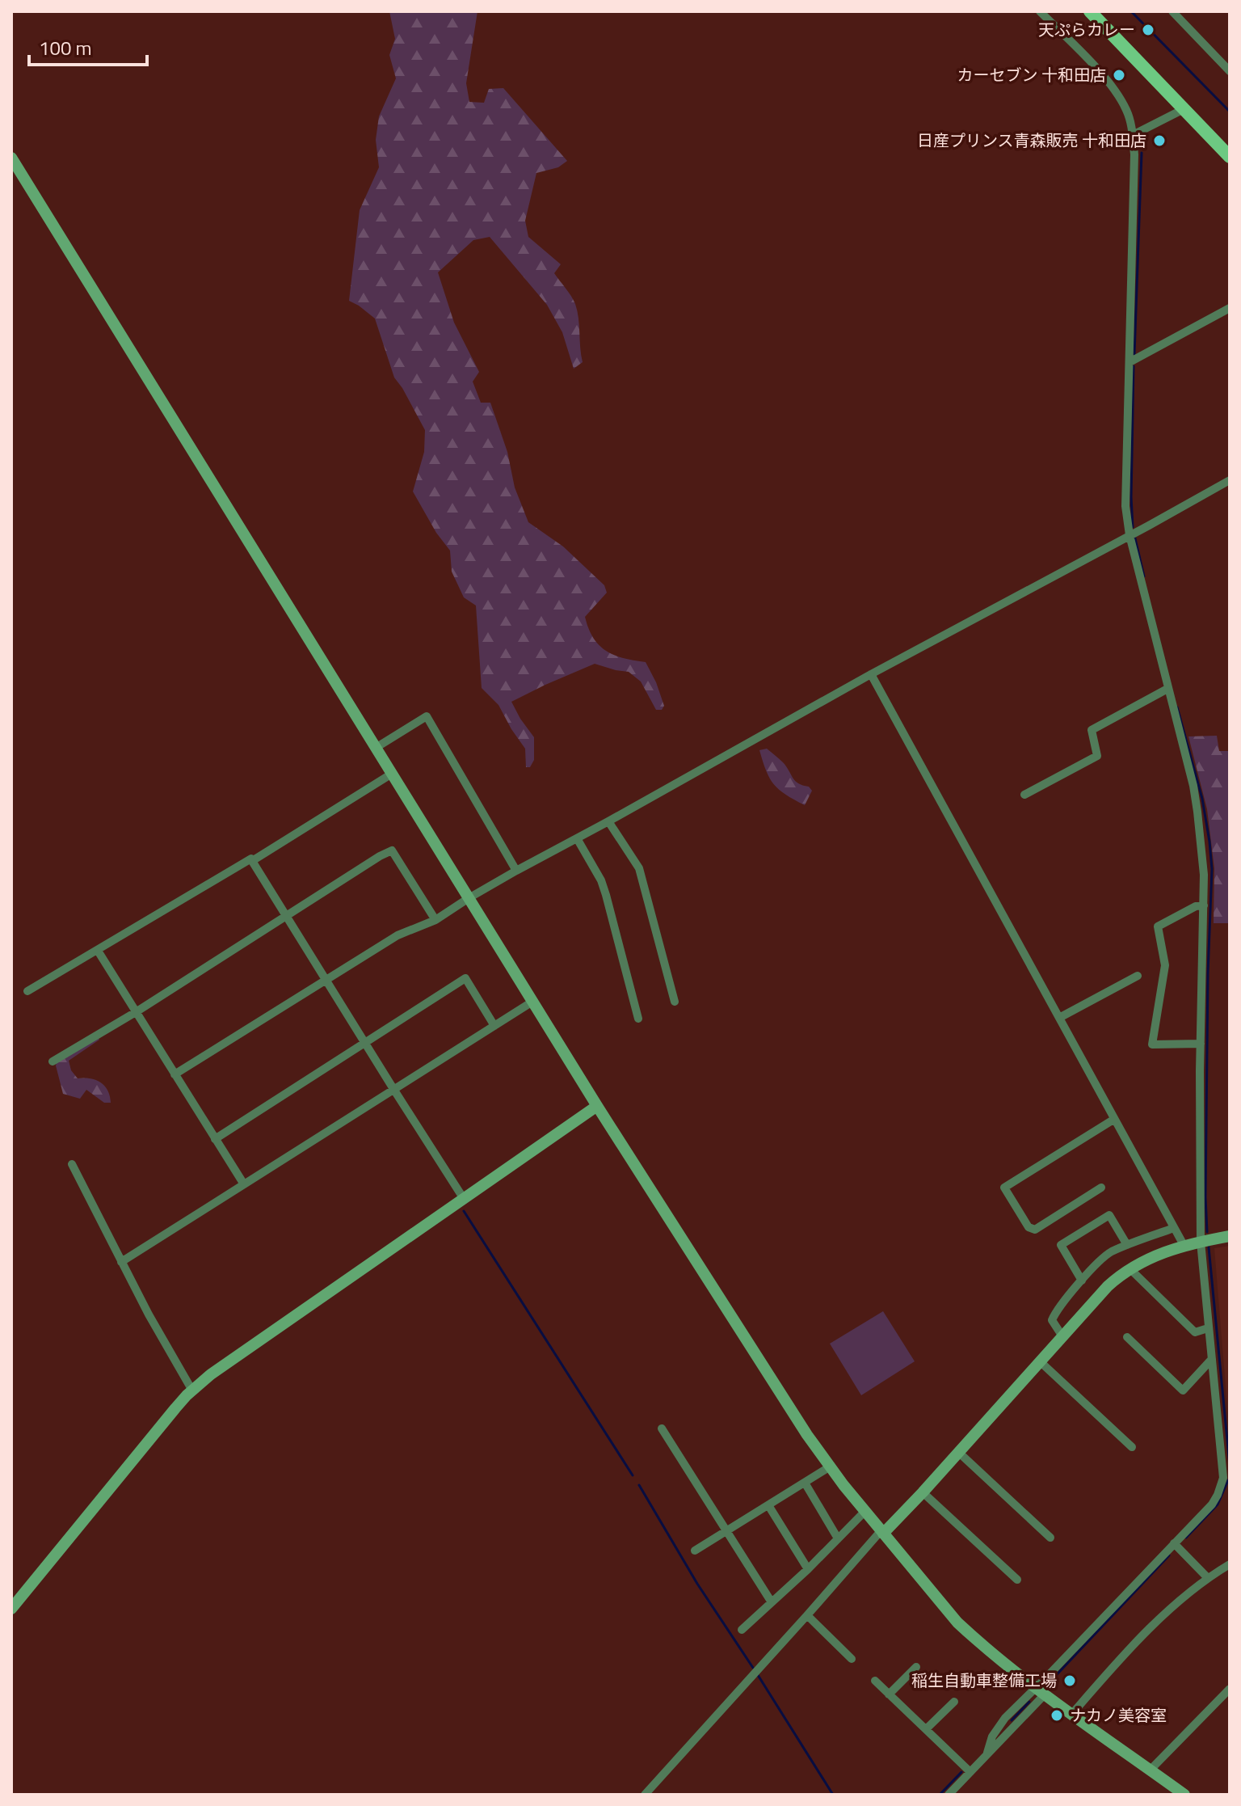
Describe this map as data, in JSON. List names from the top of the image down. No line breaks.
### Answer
{"places":["天ぷらカレー","カーセブン 十和田店","日産プリンス青森販売 十和田店","稲生自動車整備工場","ナカノ美容室"],"scale_bar":"100 m"}
